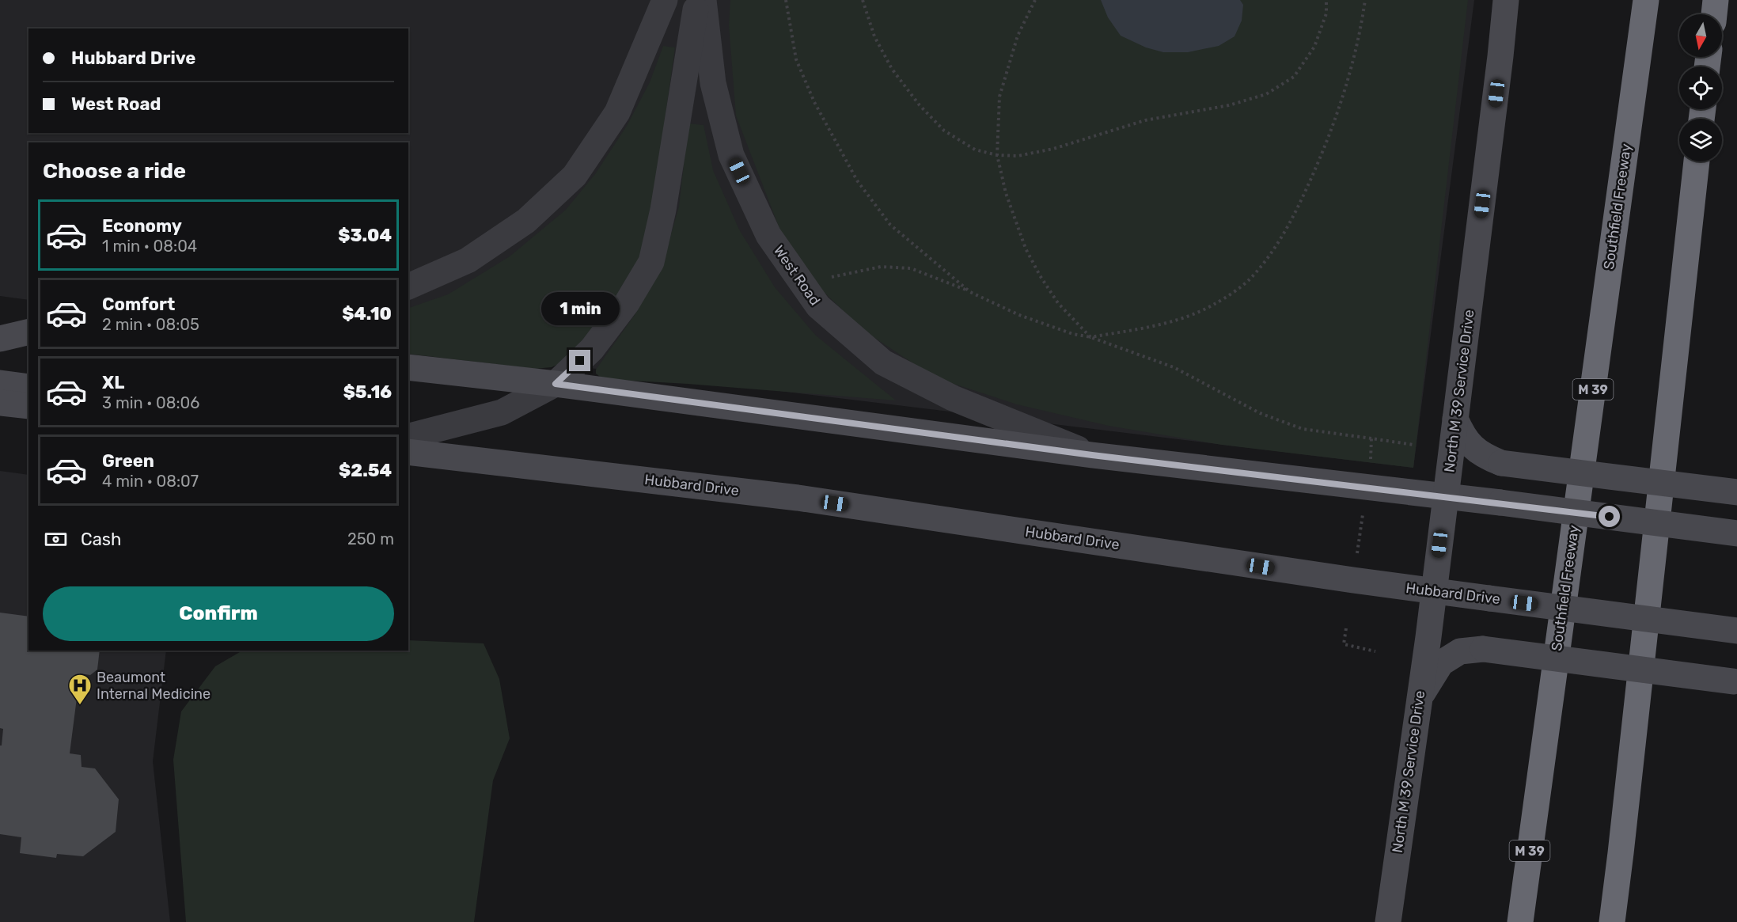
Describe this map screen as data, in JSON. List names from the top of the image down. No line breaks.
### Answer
{"streets":{"highway":["Southfield Freeway","M 39"],"street":["West Road","North M 39 Service Drive","Hubbard Drive"]},"crossings":[["North M 39 Service Drive","Hubbard Drive"]],"places":{"hospital":["Beaumont Internal Medicine"]},"north":"bottom","page":{"banner":["Hubbard Drive","West Road"],"heading":"Choose a ride","list":[{"name":"Economy","note":"1 min · 08:04","value":"$3.04"},{"name":"Comfort","note":"2 min · 08:05","value":"$4.10"},{"name":"XL","note":"3 min · 08:06","value":"$5.16"},{"name":"Green","note":"4 min · 08:07","value":"$2.54"}],"bubble":"1 min","pay":["Cash","250 m"],"buttons":"Confirm"}}
